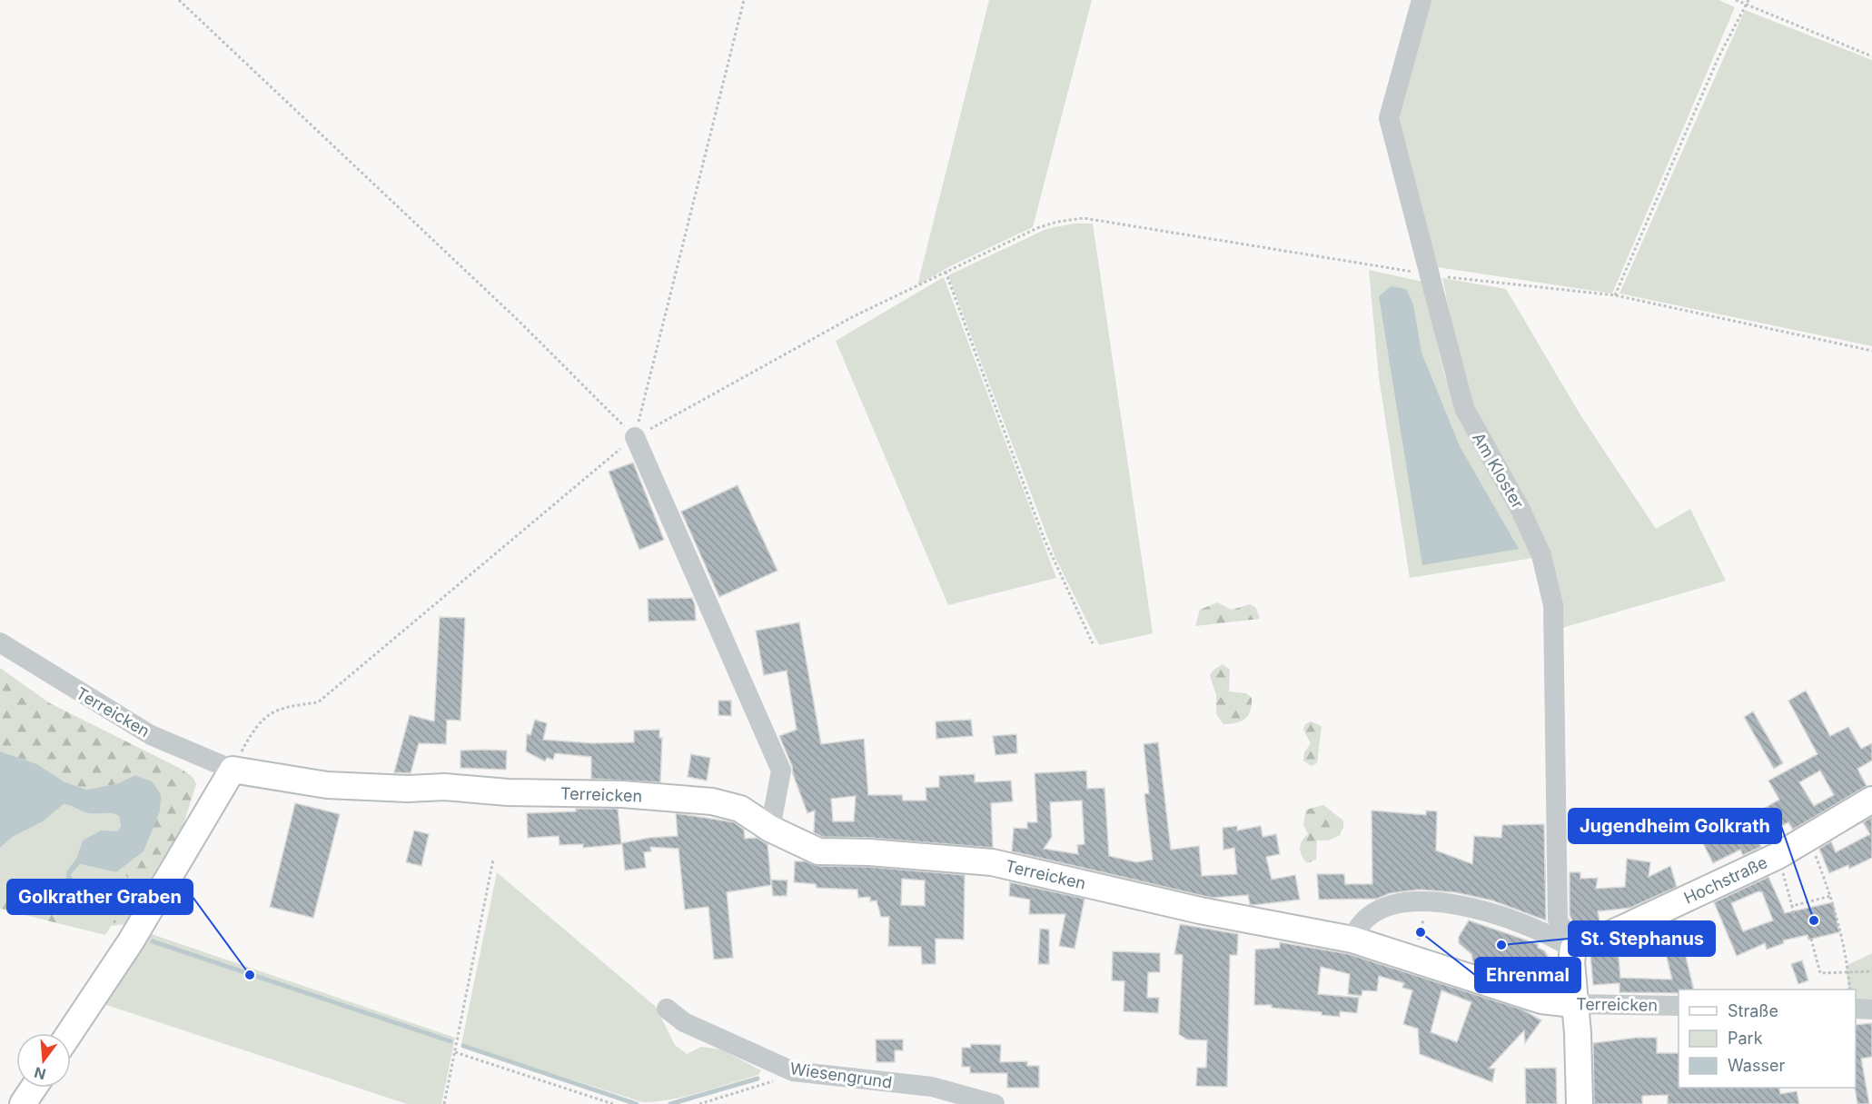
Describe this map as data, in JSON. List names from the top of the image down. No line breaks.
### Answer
{"streets":{"main road":["Terreicken","Hochstraße"],"street":["Am Kloster","Wiesengrund"]},"crossings":[["Am Kloster","Hochstraße"]],"places":["Jugendheim Golkrath","Ehrenmal","St. Stephanus","Golkrather Graben"],"legend":["Straße","Park","Wasser"],"north":"bottom"}
